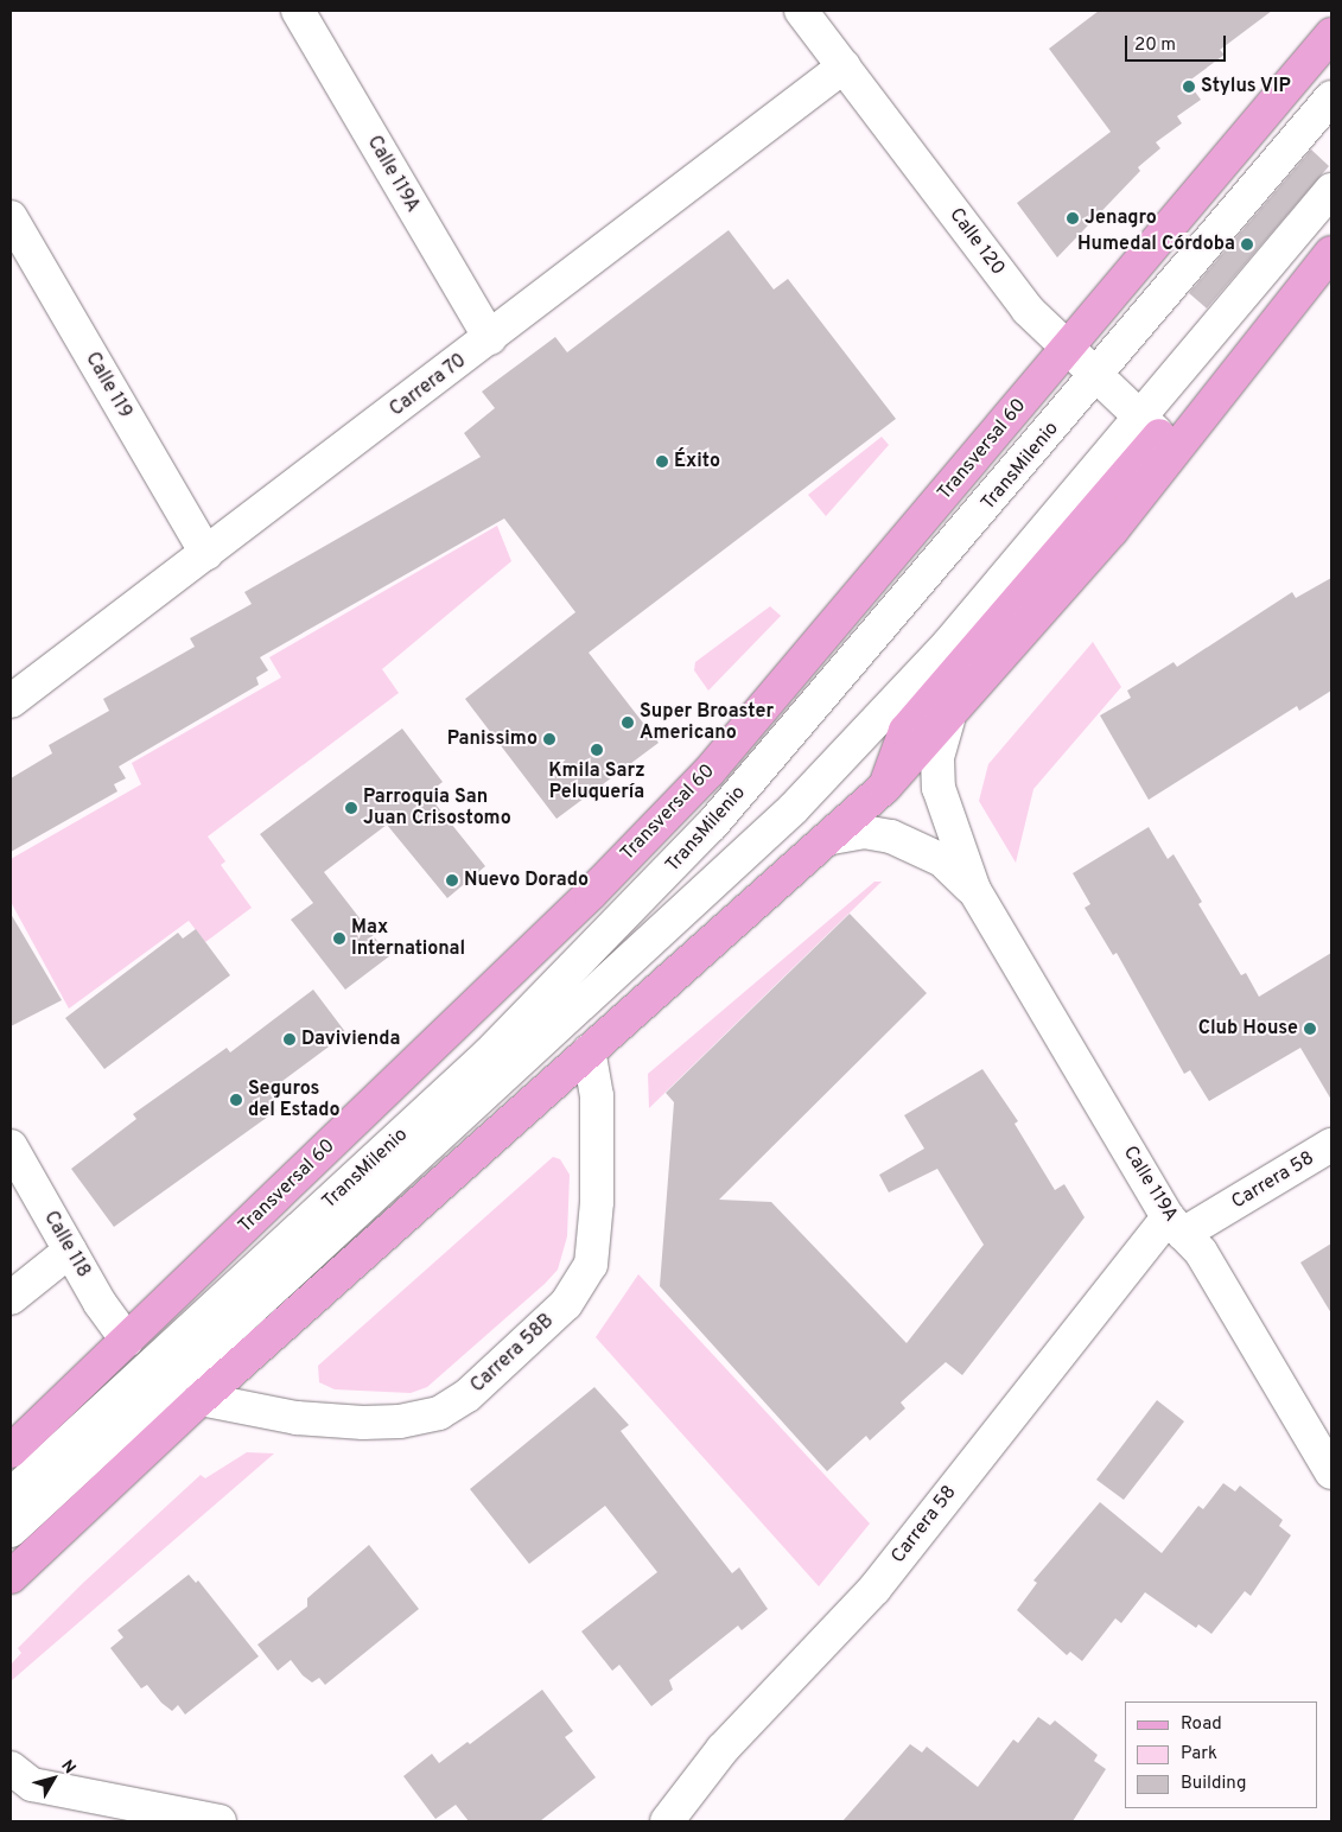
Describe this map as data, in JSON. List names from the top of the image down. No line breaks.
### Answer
{"streets":{"main road":["Transversal 60"],"street":["Calle 119A","Calle 120","Calle 119","Carrera 70","TransMilenio","Carrera 58","Calle 118","Carrera 58B"]},"crossings":[["Calle 119A","Carrera 70"],["Calle 119A","Carrera 58"],["Calle 120","Carrera 70"],["Calle 120","Transversal 60"],["Calle 120","TransMilenio"],["Calle 119","Carrera 70"],["Transversal 60","Calle 118"]],"places":["Stylus VIP","Jenagro","Humedal Córdoba","Éxito","Super Broaster Americano","Panissimo","Kmila Sarz Peluquería","Parroquia San Juan Crisostomo","Nuevo Dorado","Max International","Club House","Davivienda","Seguros del Estado"],"legend":["Road","Park","Building"],"scale_bar":"20 m","north":"top right"}
